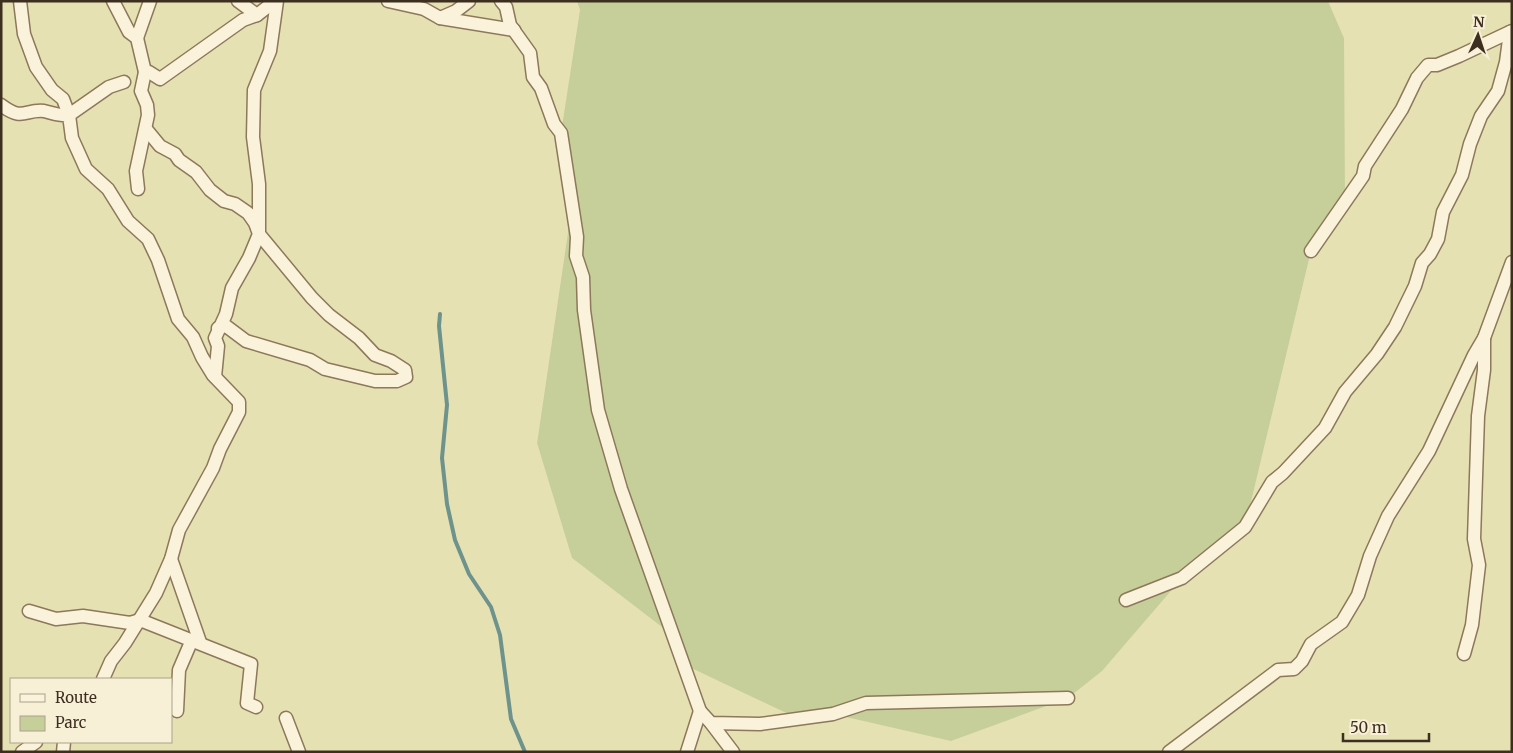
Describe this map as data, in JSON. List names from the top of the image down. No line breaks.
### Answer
{"legend":["Route","Parc"],"scale_bar":"50 m","north":"top"}
